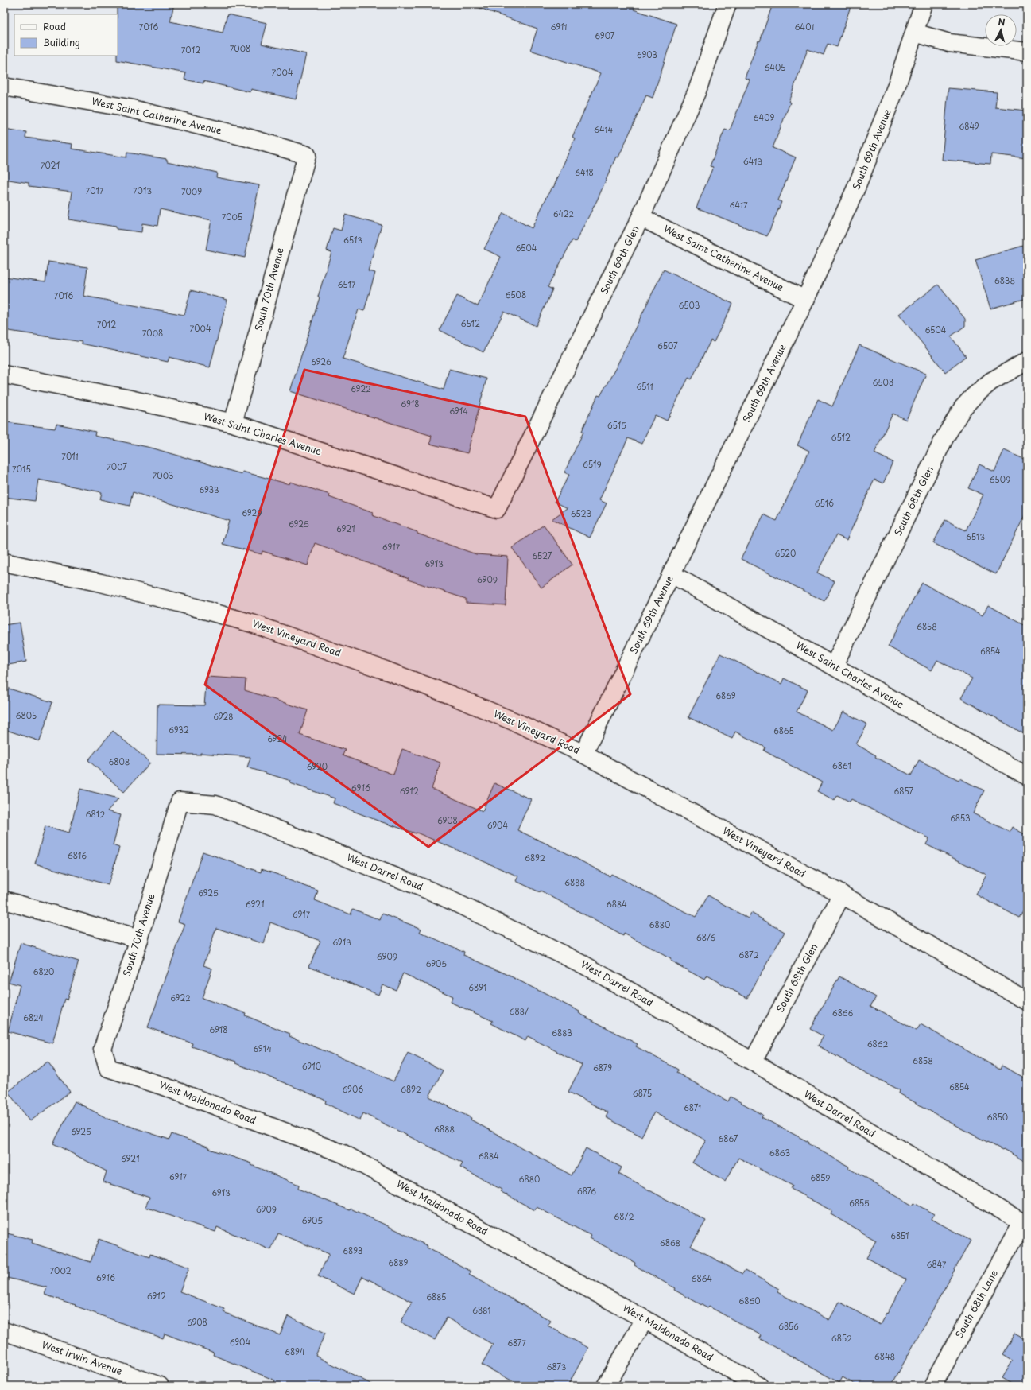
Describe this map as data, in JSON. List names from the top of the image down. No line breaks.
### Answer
{"streets":{"street":["West Saint Catherine Avenue","South 69th Avenue","South 69th Glen","South 70th Avenue","West Saint Charles Avenue","South 68th Glen","West Vineyard Road","West Darrel Road","West Maldonado Road","South 68th Lane","West Irwin Avenue"]},"crossings":[["West Saint Catherine Avenue","South 69th Avenue"],["West Saint Catherine Avenue","South 69th Glen"],["West Saint Catherine Avenue","South 70th Avenue"],["South 69th Avenue","West Saint Charles Avenue"],["South 69th Avenue","West Vineyard Road"],["South 69th Glen","West Saint Charles Avenue"],["South 70th Avenue","West Saint Charles Avenue"],["South 70th Avenue","West Darrel Road"],["South 70th Avenue","West Maldonado Road"],["West Saint Charles Avenue","South 68th Glen"],["South 68th Glen","West Vineyard Road"],["South 68th Glen","West Darrel Road"],["West Darrel Road","South 68th Lane"]],"house_numbers":["7016","6911","6401","6907","7008","7012","6903","6405","7004","6409","6849","6414","6413","7021","6418","7017","7013","7009","6417","6422","7005","6513","6504","6838","6517","6508","7016","6503","6512","7012","7004","6504","7008","6507","6926","6508","6511","6922","6918","6914","6515","6512","7011","6519","7007","7015","7003","6509","6933","6516","6929","6523","6925","6921","6513","6917","6520","6527","6913","6909","6858","6854","6869","6805","6928","6932","6865","6924","6808","6861","6920","6916","6912","6857","6812","6853","6908","6904","6816","6892","6888","6925","6921","6884","6917","6880","6876","6913","6872","6909","6905","6820","6891","6922","6887","6866","6824","6918","6883","6862","6914","6858","6910","6879","6854","6906","6892","6875","6871","6850","6888","6925","6867","6863","6884","6921","6917","6859","6880","6876","6913","6855","6909","6872","6905","6851","6868","6893","6889","6847","7002","6916","6864","6912","6885","6860","6881","6908","6856","6852","6904","6877","6894","6848","6873"],"legend":["Road","Building"],"north":"top"}
